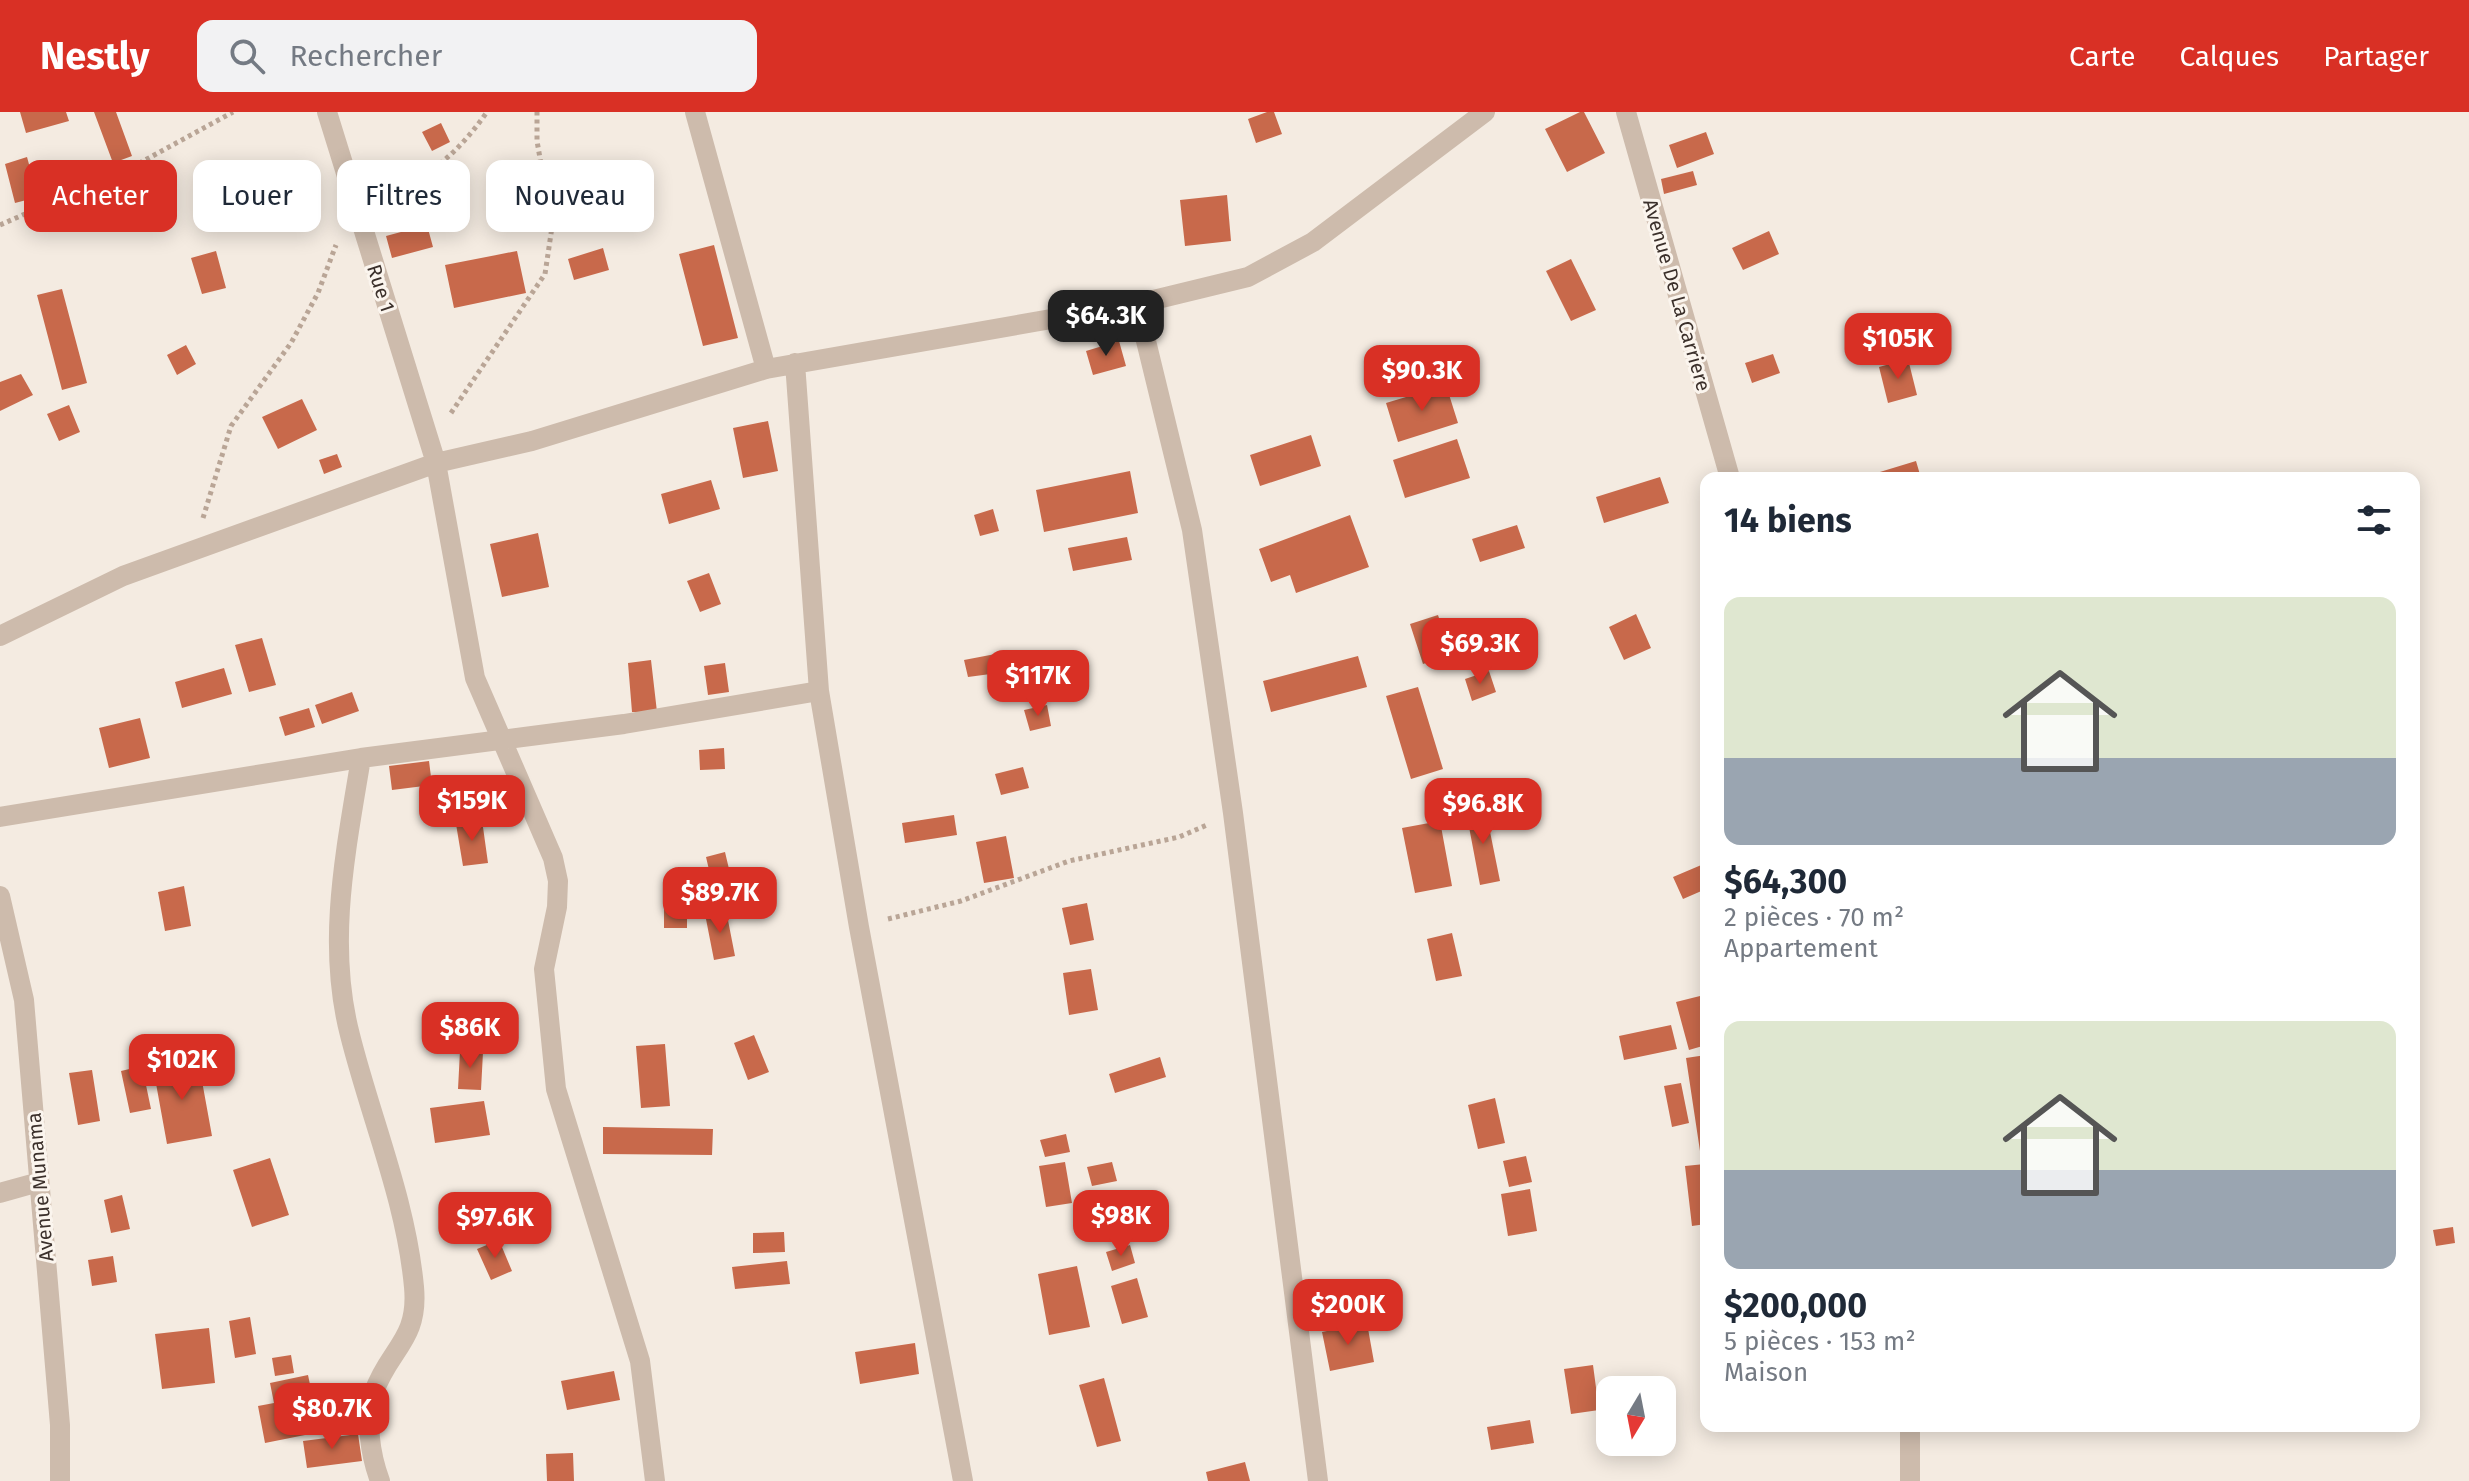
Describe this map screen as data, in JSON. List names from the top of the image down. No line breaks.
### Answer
{"streets":{"street":["Rue 1","Avenue De La Carriere","Avenue Munama"]},"north":"bottom","page":{"header":"Nestly","search":"Rechercher","nav":["Carte","Calques","Partager"],"chip":["Acheter","Louer","Filtres","Nouveau"],"price":["$64.3K","$105K","$90.3K","$69.3K","$117K","$159K","$96.8K","$89.7K","$86K","$102K","$98K","$97.6K","$200K","$80.7K"],"heading":"14 biens","list":[{"name":"$64,300","note":"2 pièces · 70 m² · Appartement"},{"name":"$200,000","note":"5 pièces · 153 m² · Maison"}]}}
